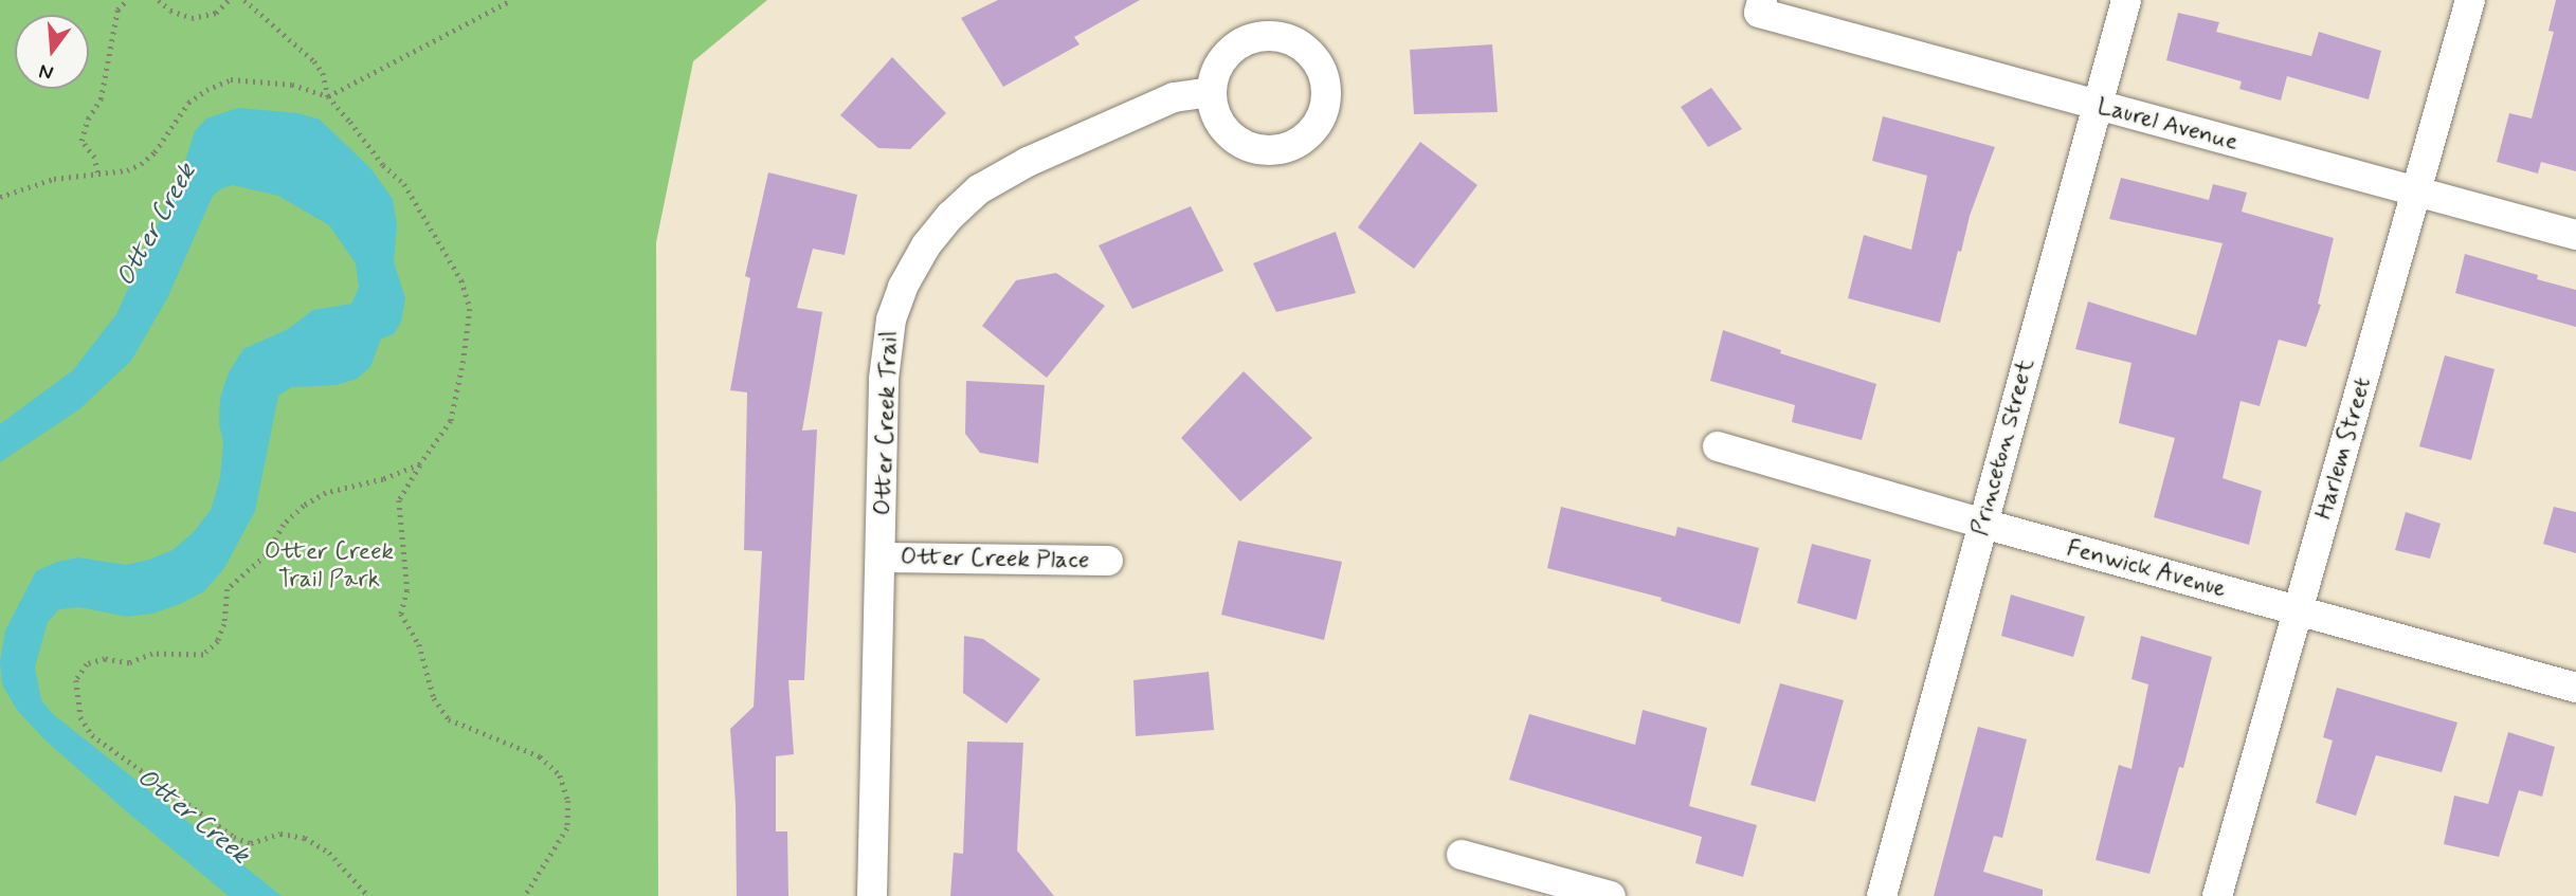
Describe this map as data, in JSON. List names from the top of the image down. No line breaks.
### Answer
{"streets":{"street":["Laurel Avenue","Otter Creek Trail","Princeton Street","Harlem Street","Otter Creek Place","Fenwick Avenue"]},"crossings":[["Laurel Avenue","Princeton Street"],["Laurel Avenue","Harlem Street"],["Otter Creek Trail","Otter Creek Place"],["Princeton Street","Fenwick Avenue"],["Harlem Street","Fenwick Avenue"]],"water":["Otter Creek"],"parks":["Otter Creek Trail Park"],"north":"bottom"}
